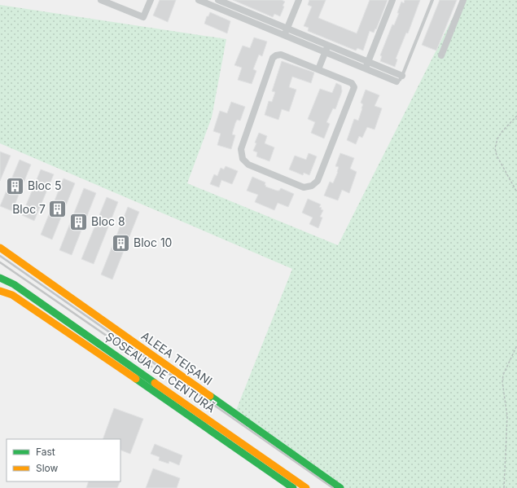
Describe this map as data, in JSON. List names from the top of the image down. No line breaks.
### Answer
{"streets":{"main road":["ALEEA TEIȘANI","ȘOSEAUA DE CENTURĂ"]},"places":{"building":["Bloc 5","Bloc 7","Bloc 8","Bloc 10"]},"legend":["Fast","Slow"]}
